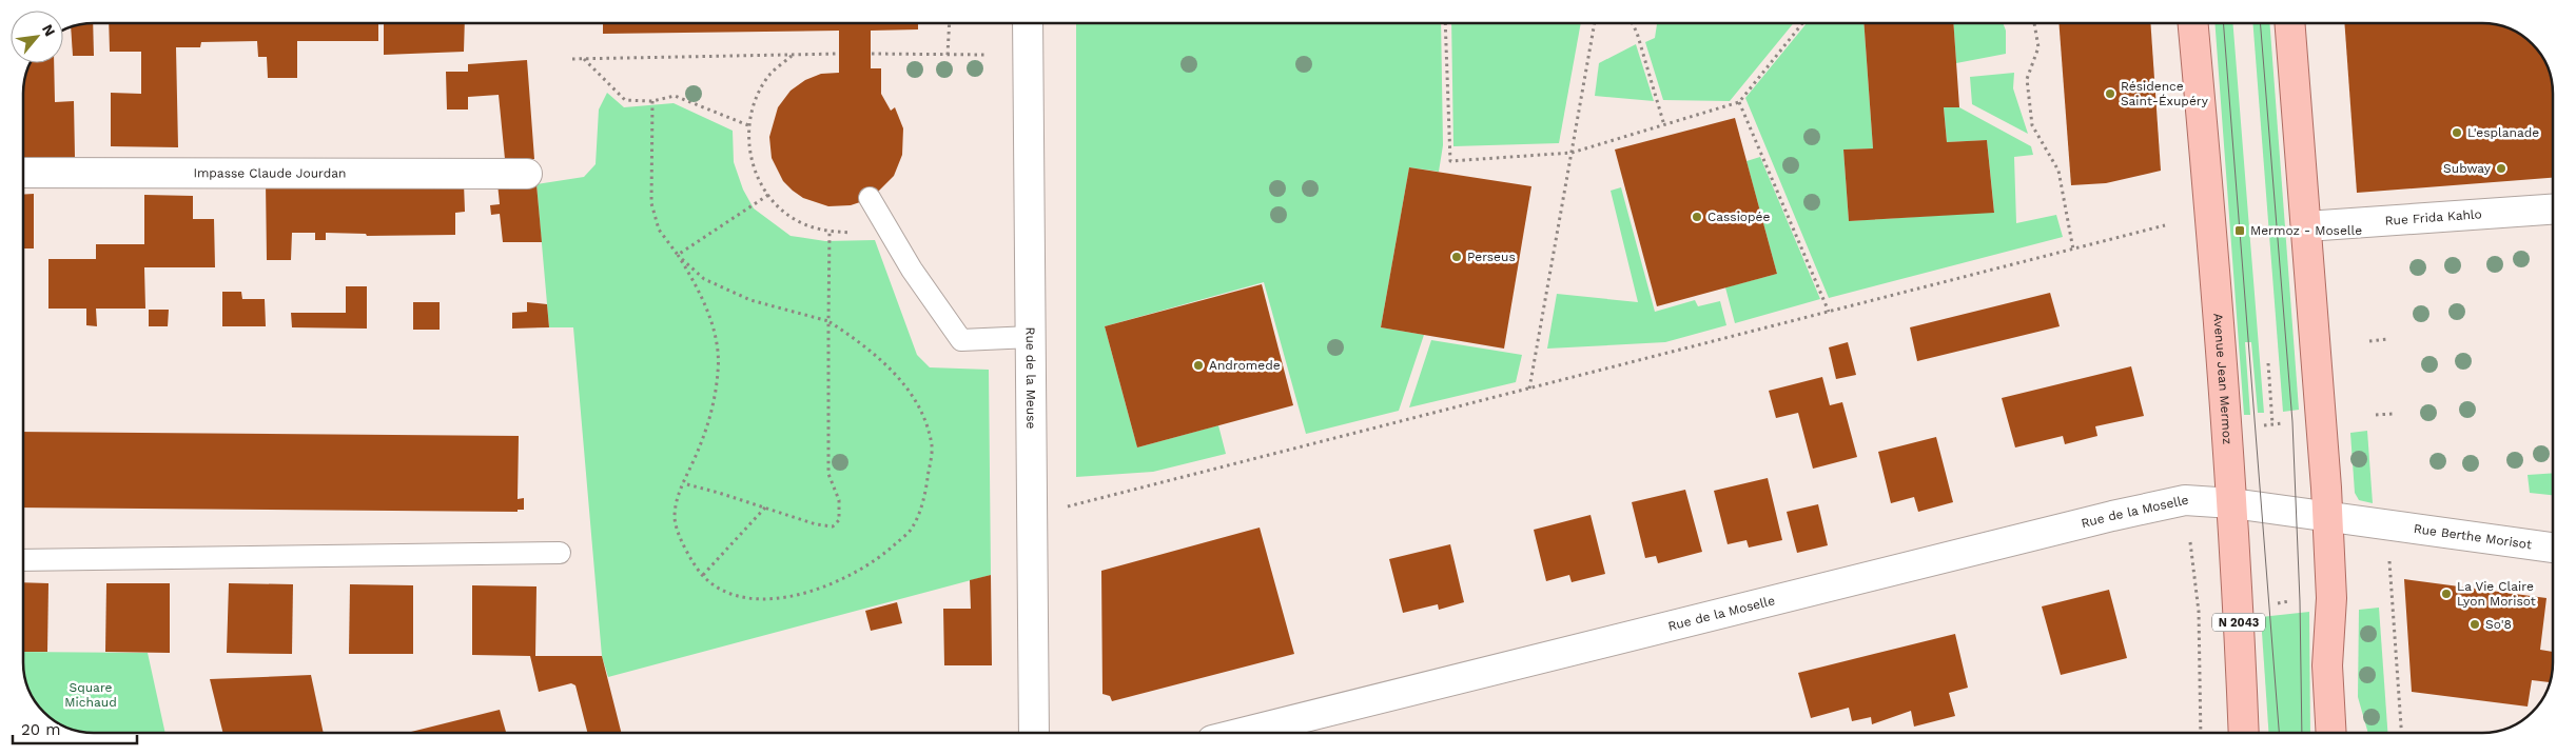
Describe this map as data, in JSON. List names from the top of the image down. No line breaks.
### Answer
{"streets":{"main road":["Avenue Jean Mermoz","N 2043"],"street":["Impasse Claude Jourdan","Rue Frida Kahlo","Rue de la Meuse","Rue de la Moselle","Rue Berthe Morisot"]},"crossings":[["Avenue Jean Mermoz","Rue de la Moselle"],["Rue de la Moselle","Rue Berthe Morisot"]],"parks":["Square Michaud"],"places":{"other":["Résidence Saint-Éxupéry","L'esplanade","Subway","Cassiopée","Perseus","Andromede","La Vie Claire Lyon Morisot","So'8"],"transit":["Mermoz - Moselle"]},"scale_bar":"20 m","north":"top right"}
